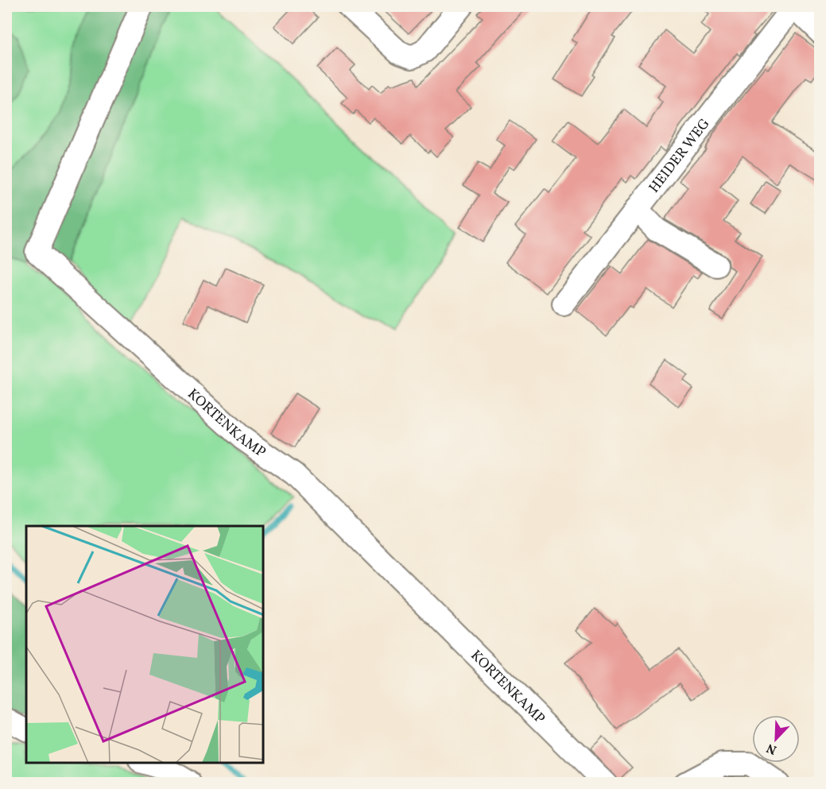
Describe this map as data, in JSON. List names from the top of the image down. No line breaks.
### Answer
{"streets":{"street":["HEIDER WEG","KORTENKAMP"]},"north":"bottom left"}
